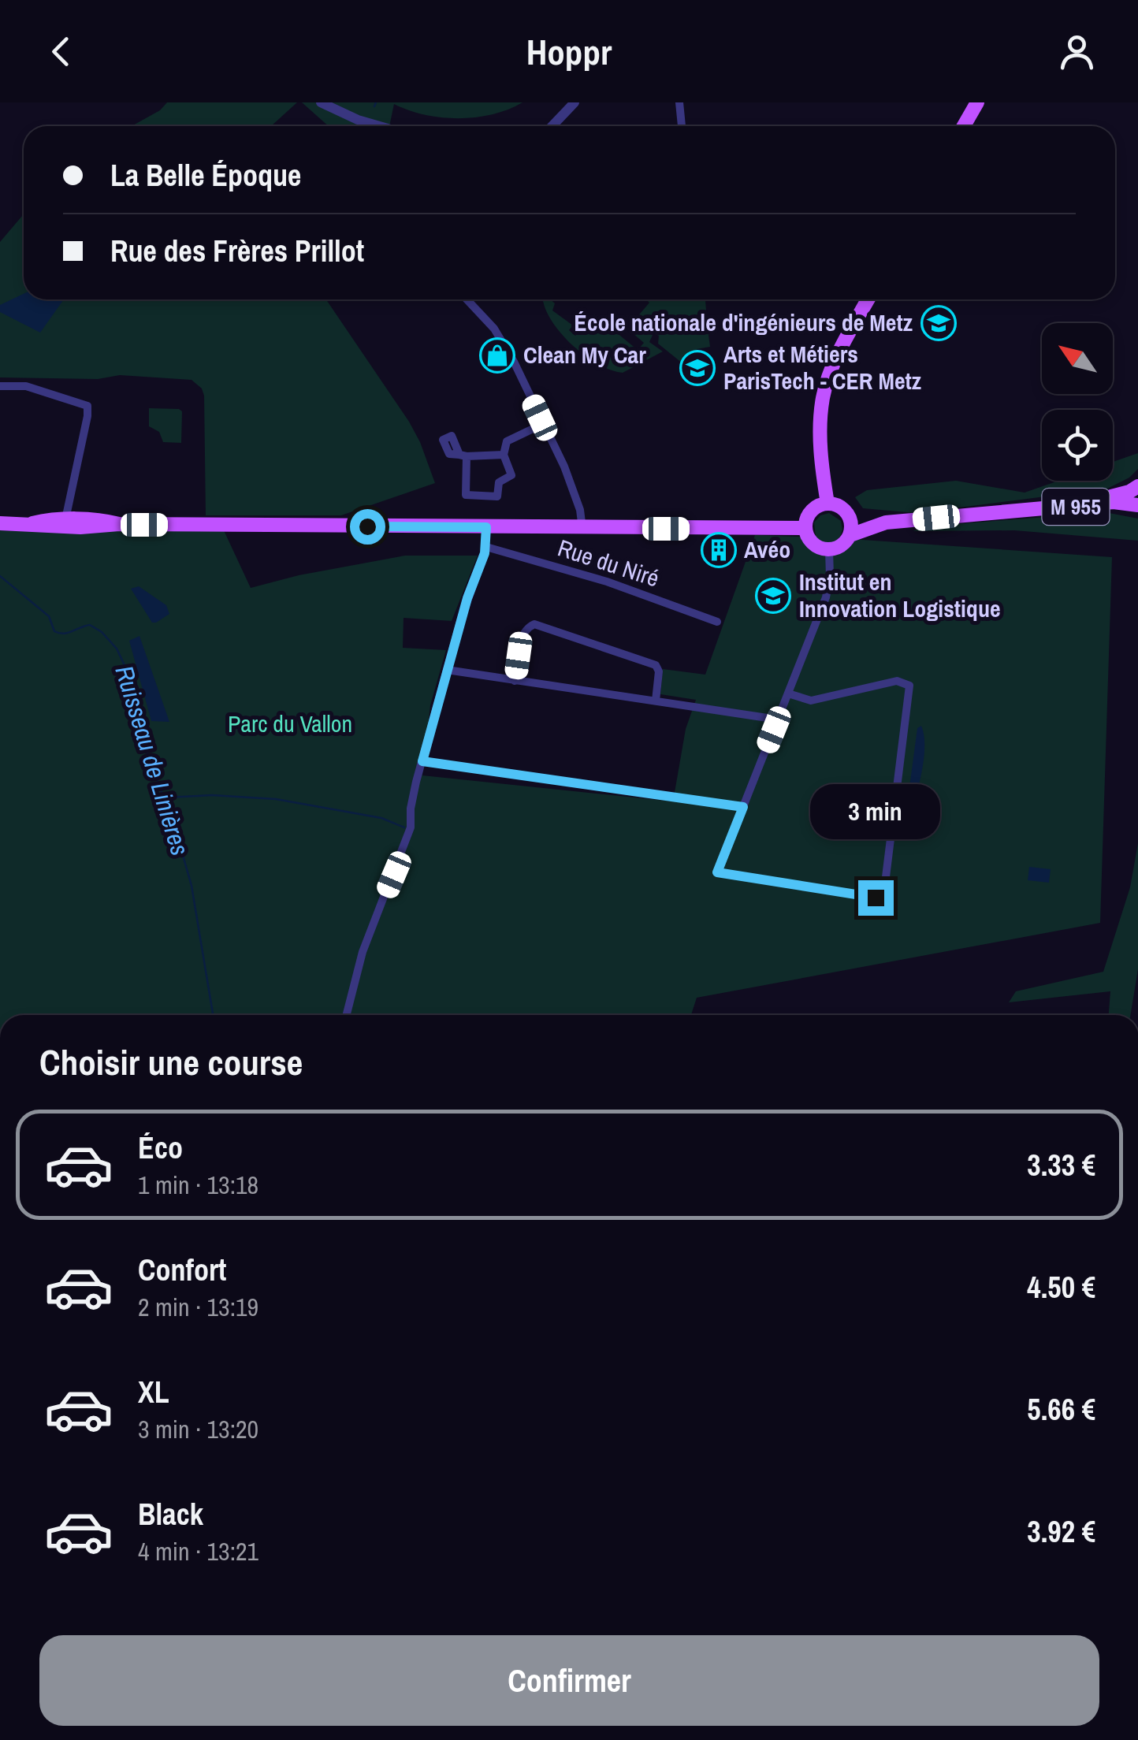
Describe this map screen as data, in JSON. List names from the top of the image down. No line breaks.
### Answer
{"streets":{"main road":["M 955"],"street":["Rue du Niré"]},"water":["Ruisseau de Linières"],"parks":["Parc du Vallon"],"places":{"school or university":["École nationale d'ingénieurs de Metz","Arts et Métiers ParisTech - CER Metz","Institut en Innovation Logistique"],"shop":["Clean My Car"],"building":["Avéo"]},"north":"top left","page":{"header":"Hoppr","banner":["La Belle Époque","Rue des Frères Prillot"],"bubble":"3 min","heading":"Choisir une course","list":[{"name":"Éco","note":"1 min · 13:18","value":"3.33 €"},{"name":"Confort","note":"2 min · 13:19","value":"4.50 €"},{"name":"XL","note":"3 min · 13:20","value":"5.66 €"},{"name":"Black","note":"4 min · 13:21","value":"3.92 €"}],"buttons":"Confirmer"}}
